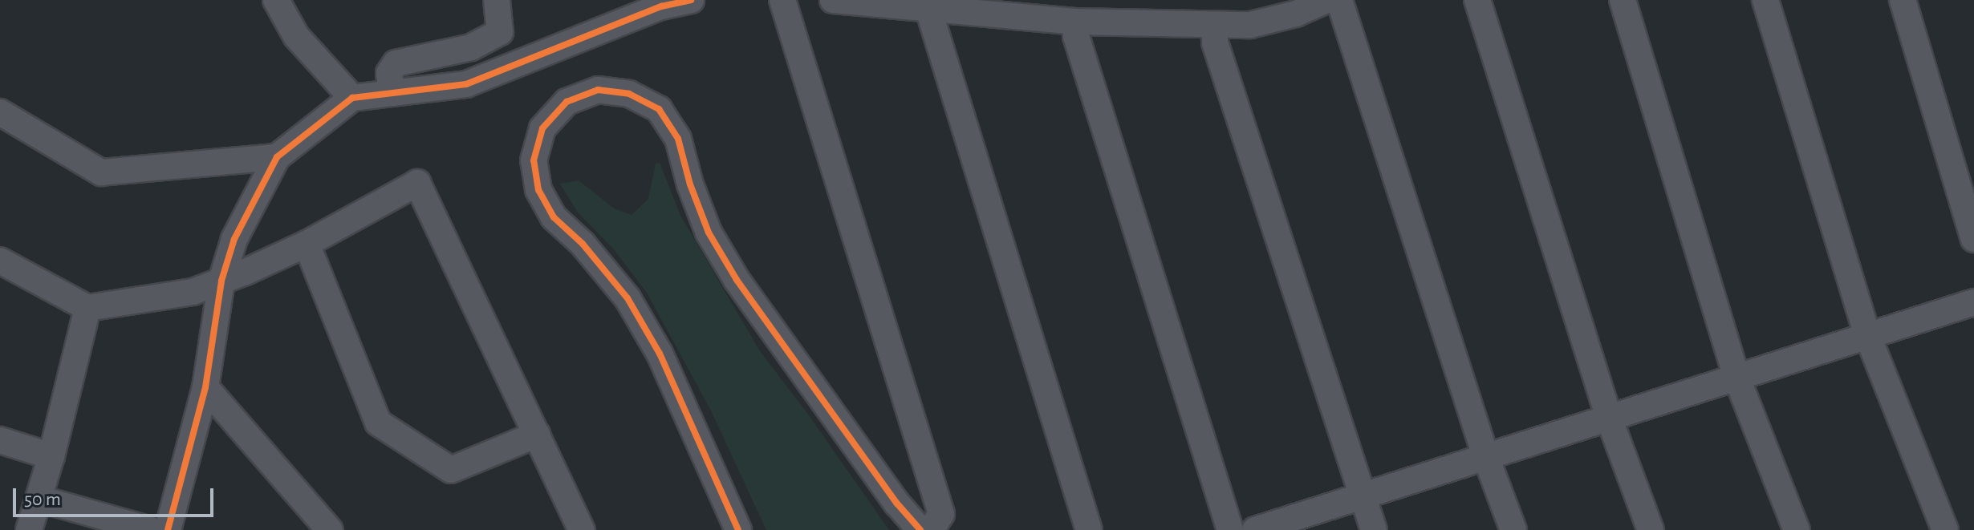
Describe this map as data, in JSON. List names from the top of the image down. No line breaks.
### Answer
{"scale_bar":"50 m"}
